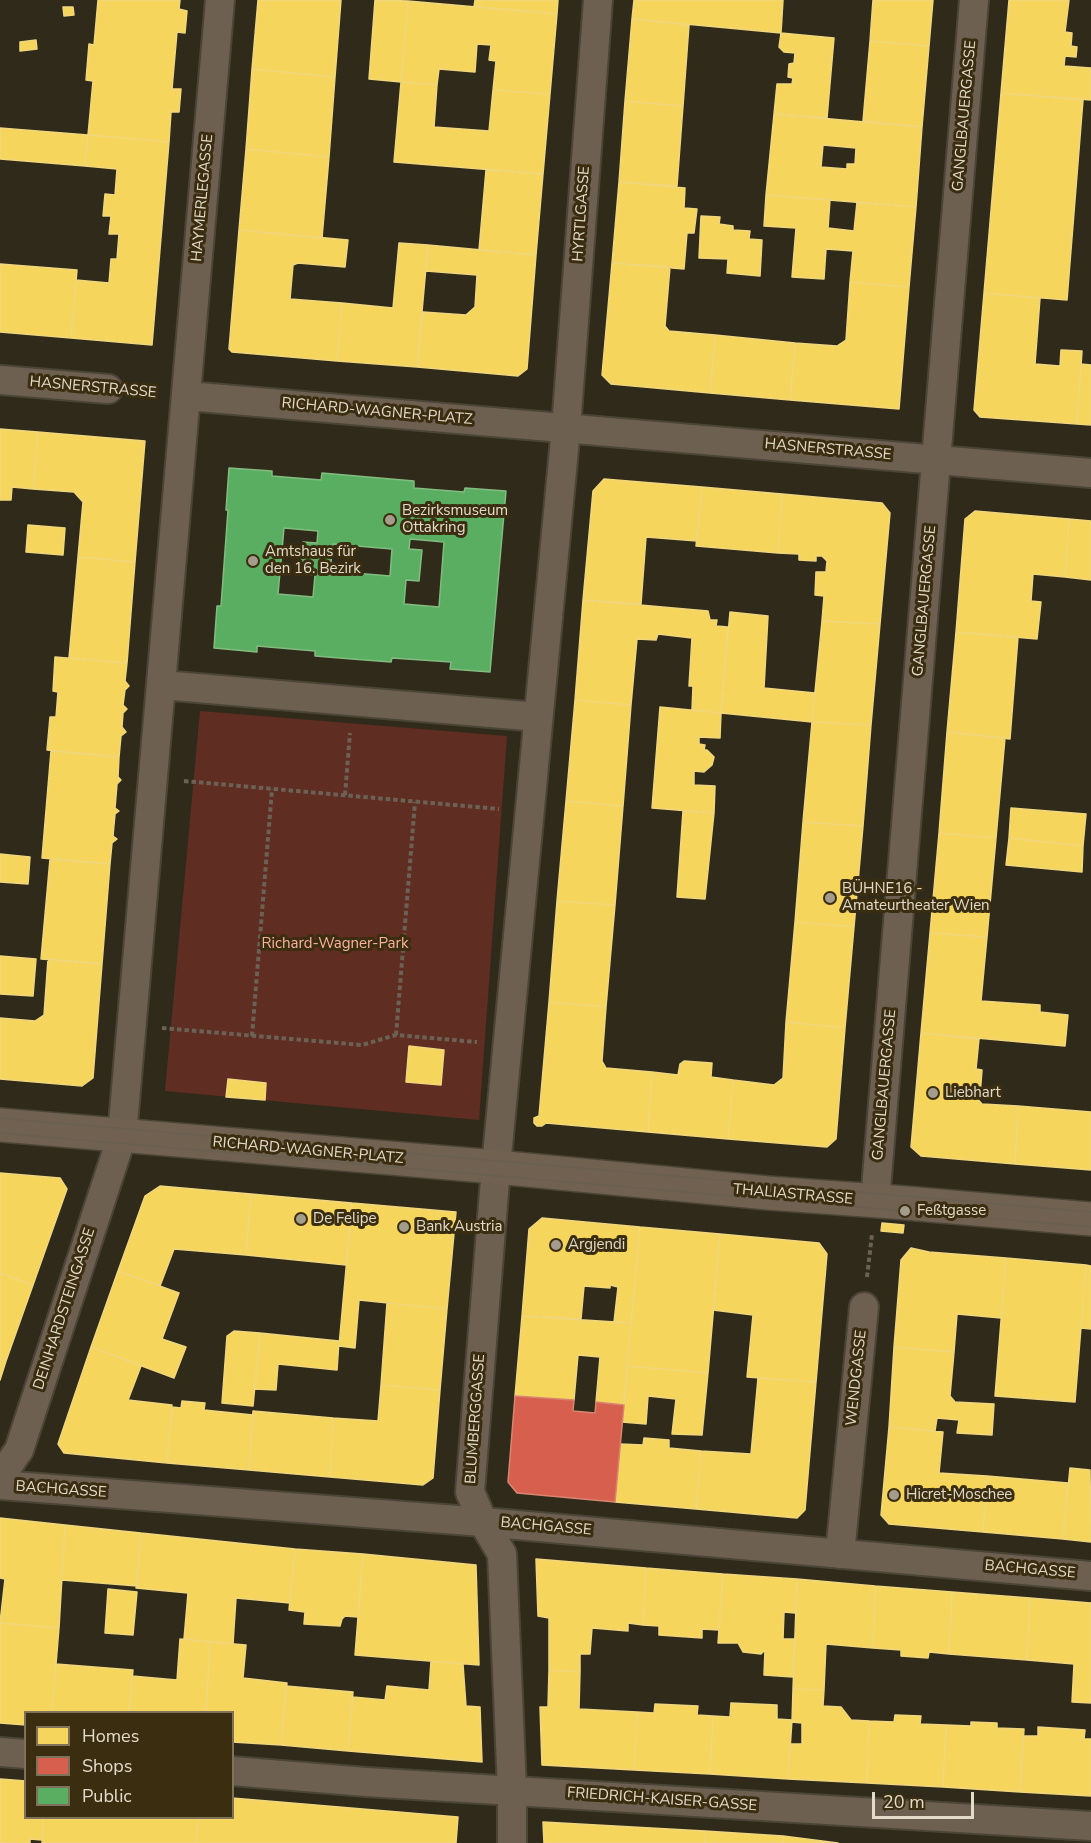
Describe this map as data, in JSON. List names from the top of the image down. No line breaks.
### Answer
{"streets":{"main road":["RICHARD-WAGNER-PLATZ","THALIASTRASSE"],"street":["GANGLBAUERGASSE","HAYMERLEGASSE","HYRTLGASSE","HASNERSTRASSE","DEINHARDSTEINGASSE","WENDGASSE","BLUMBERGGASSE","BACHGASSE","FRIEDRICH-KAISER-GASSE"]},"crossings":[["GANGLBAUERGASSE","HASNERSTRASSE"],["GANGLBAUERGASSE","THALIASTRASSE"],["HAYMERLEGASSE","HASNERSTRASSE"],["HAYMERLEGASSE","RICHARD-WAGNER-PLATZ"],["HYRTLGASSE","HASNERSTRASSE"],["HYRTLGASSE","RICHARD-WAGNER-PLATZ"],["HASNERSTRASSE","RICHARD-WAGNER-PLATZ"],["RICHARD-WAGNER-PLATZ","THALIASTRASSE"],["RICHARD-WAGNER-PLATZ","DEINHARDSTEINGASSE"],["RICHARD-WAGNER-PLATZ","BLUMBERGGASSE"],["THALIASTRASSE","BLUMBERGGASSE"],["WENDGASSE","BACHGASSE"],["BLUMBERGGASSE","BACHGASSE"],["BLUMBERGGASSE","FRIEDRICH-KAISER-GASSE"]],"parks":["Richard-Wagner-Park"],"places":["Bezirksmuseum Ottakring","Amtshaus für den 16. Bezirk","BÜHNE16 - Amateurtheater Wien","Liebhart","Feßtgasse","De Felipe","Bank Austria","Argjendi","Hicret-Moschee"],"legend":["Homes","Shops","Public"],"scale_bar":"20 m"}
